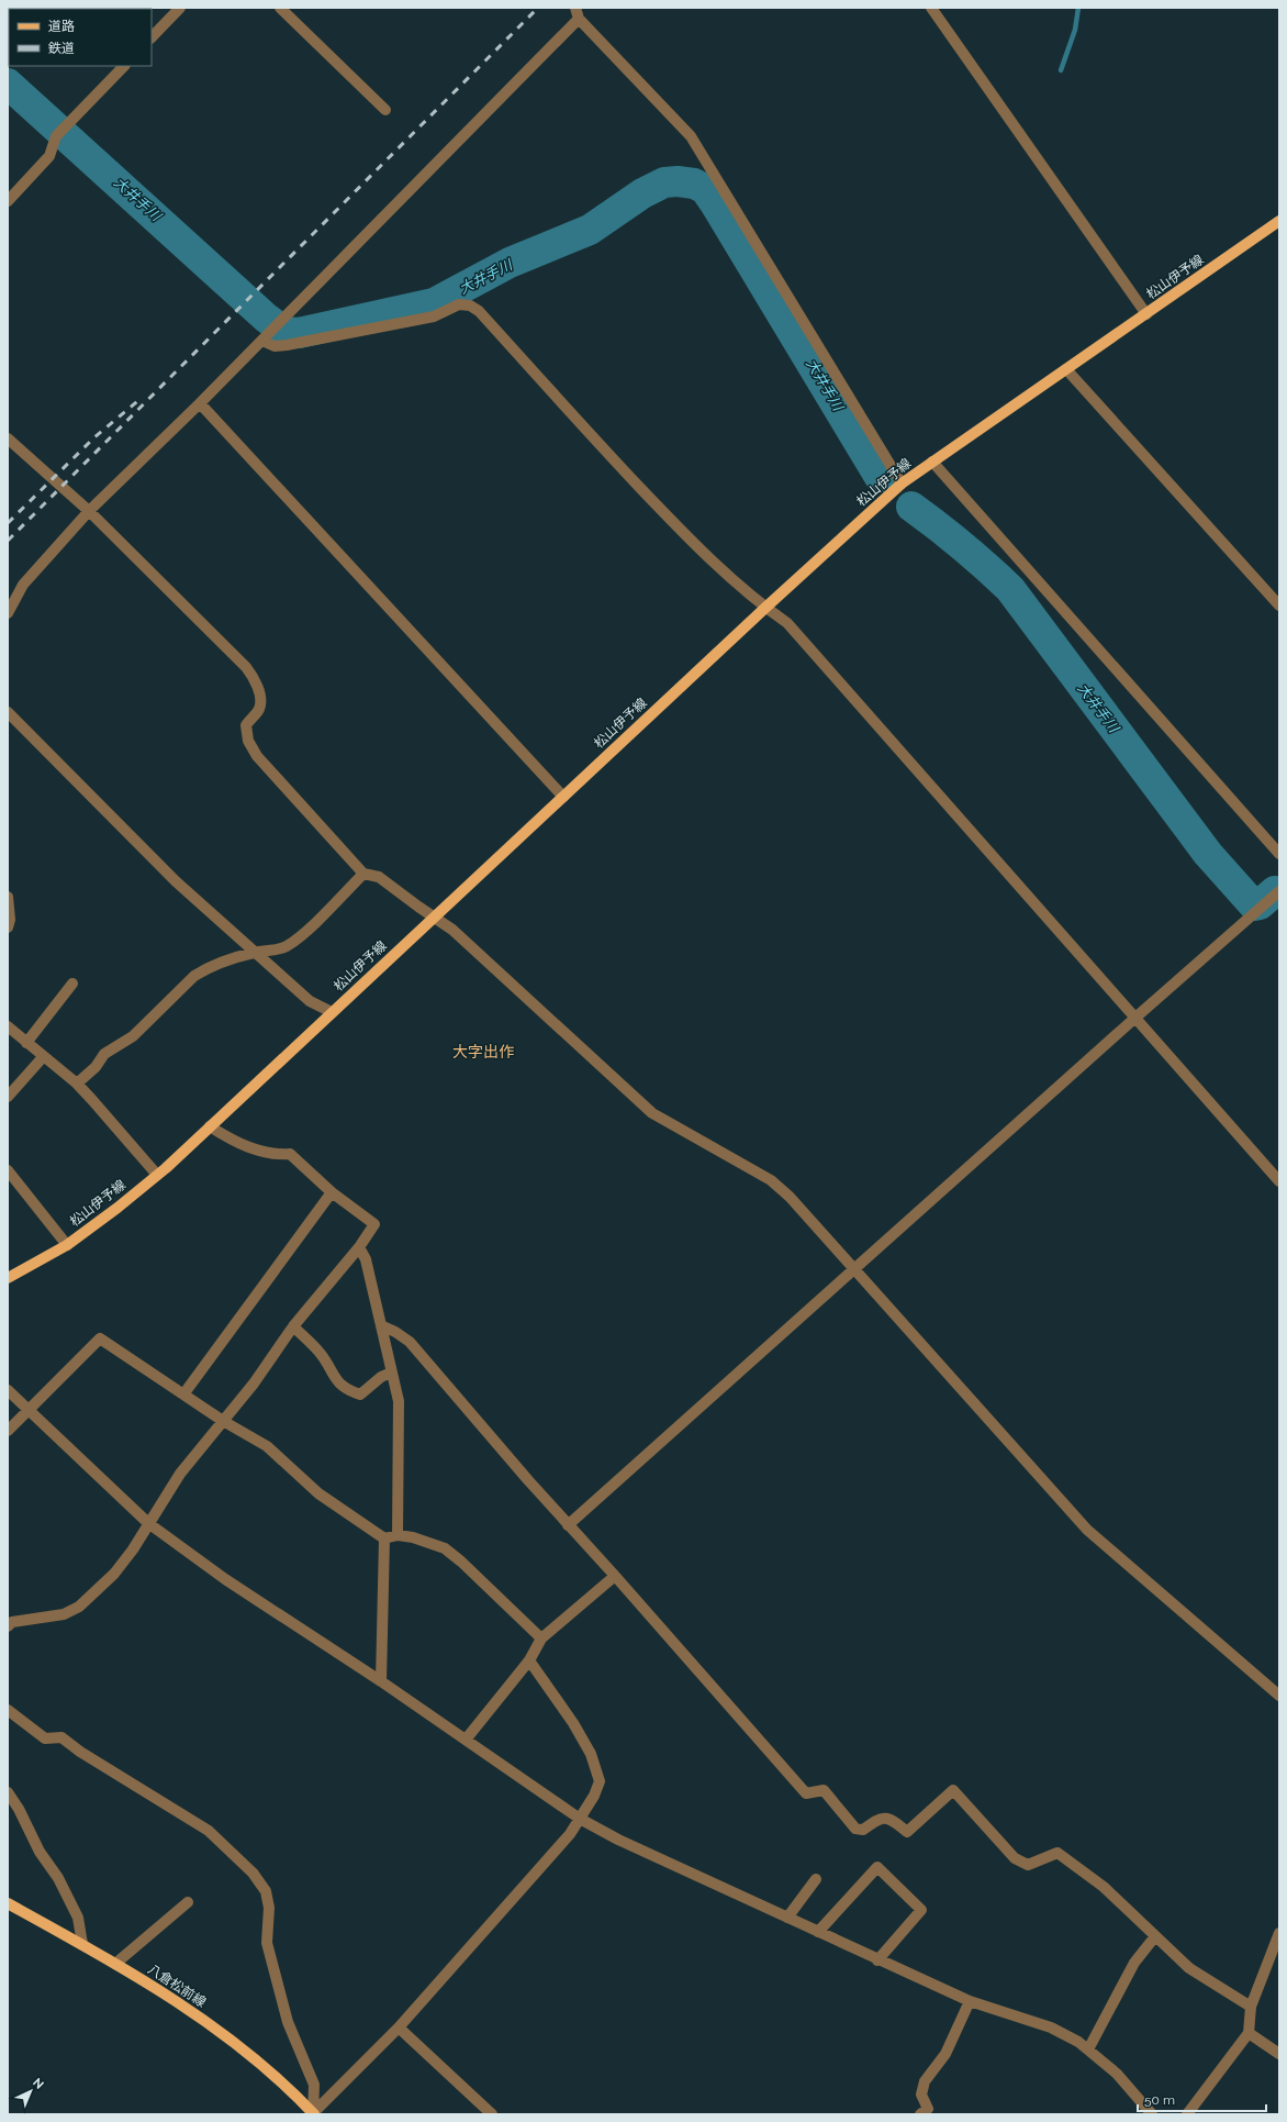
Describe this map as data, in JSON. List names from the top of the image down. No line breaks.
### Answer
{"streets":{"main road":["松山伊予線","八倉松前線"]},"districts":["大字出作"],"water":["大井手川"],"legend":["道路","鉄道"],"scale_bar":"50 m","north":"top right"}
